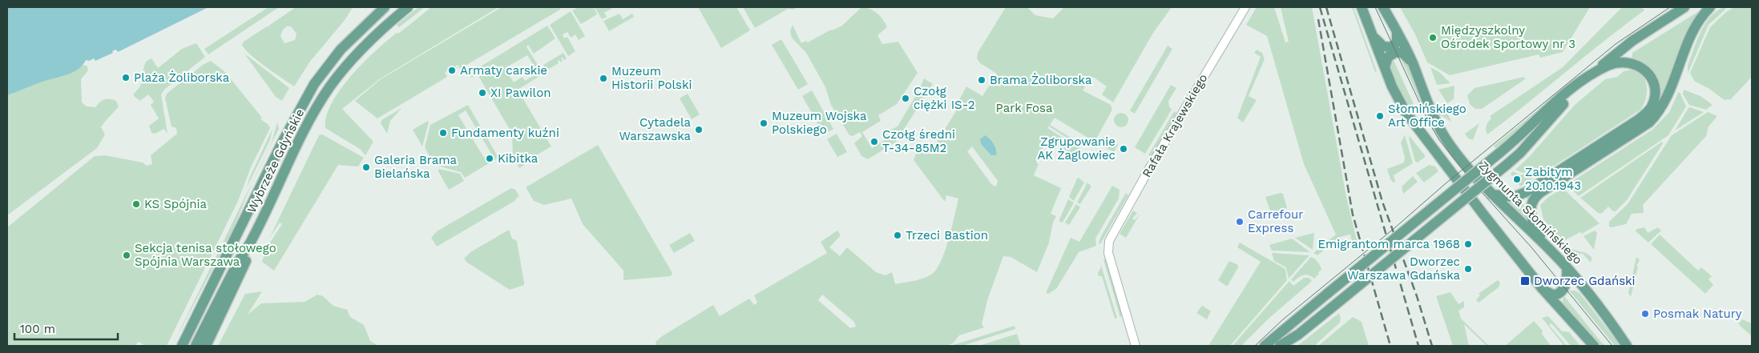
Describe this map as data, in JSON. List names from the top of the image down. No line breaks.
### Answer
{"streets":{"main road":["Wybrzeże Gdyńskie","Zygmunta Słomińskiego"],"street":["Rafała Krajewskiego"]},"parks":["Park Fosa"],"places":{"other":["Międzyszkolny Ośrodek Sportowy nr 3","Armaty carskie","Plaża Żoliborska","Muzeum Historii Polski","Brama Żoliborska","XI Pawilon","Czołg ciężki IS-2","Słomińskiego Art Office","Muzeum Wojska Polskiego","Cytadela Warszawska","Fundamenty kuźni","Czołg średni T-34-85M2","Zgrupowanie AK Żaglowiec","Kibitka","Galeria Brama Bielańska","Zabitym 20.10.1943","KS Spójnia","Carrefour Express","Trzeci Bastion","Emigrantom marca 1968","Sekcja tenisa stołowego Spójnia Warszawa","Dworzec Warszawa Gdańska","Posmak Natury"],"transit":["Dworzec Gdański"]},"scale_bar":"100 m"}
